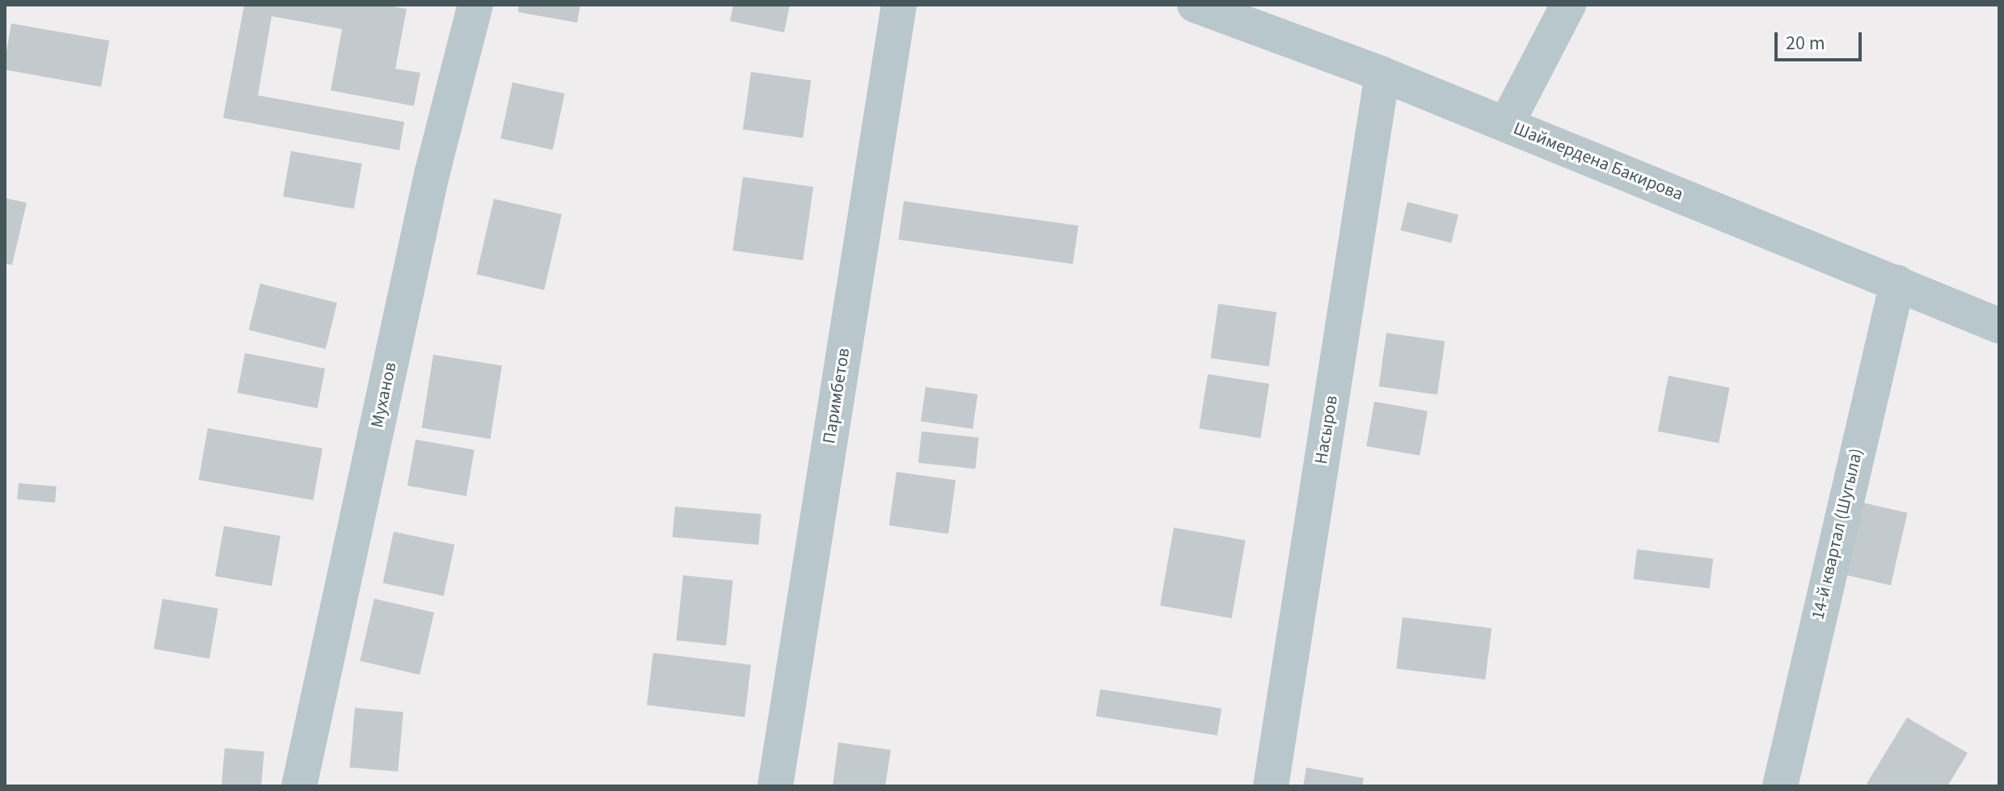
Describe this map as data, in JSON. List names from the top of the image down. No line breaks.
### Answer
{"streets":{"street":["Шаймердена Бакирова","Муханов","Паримбетов","Насыров","14-й квартал (Шугыла)"]},"crossings":[["Шаймердена Бакирова","Насыров"],["Шаймердена Бакирова","14-й квартал (Шугыла)"]],"scale_bar":"20 m"}
